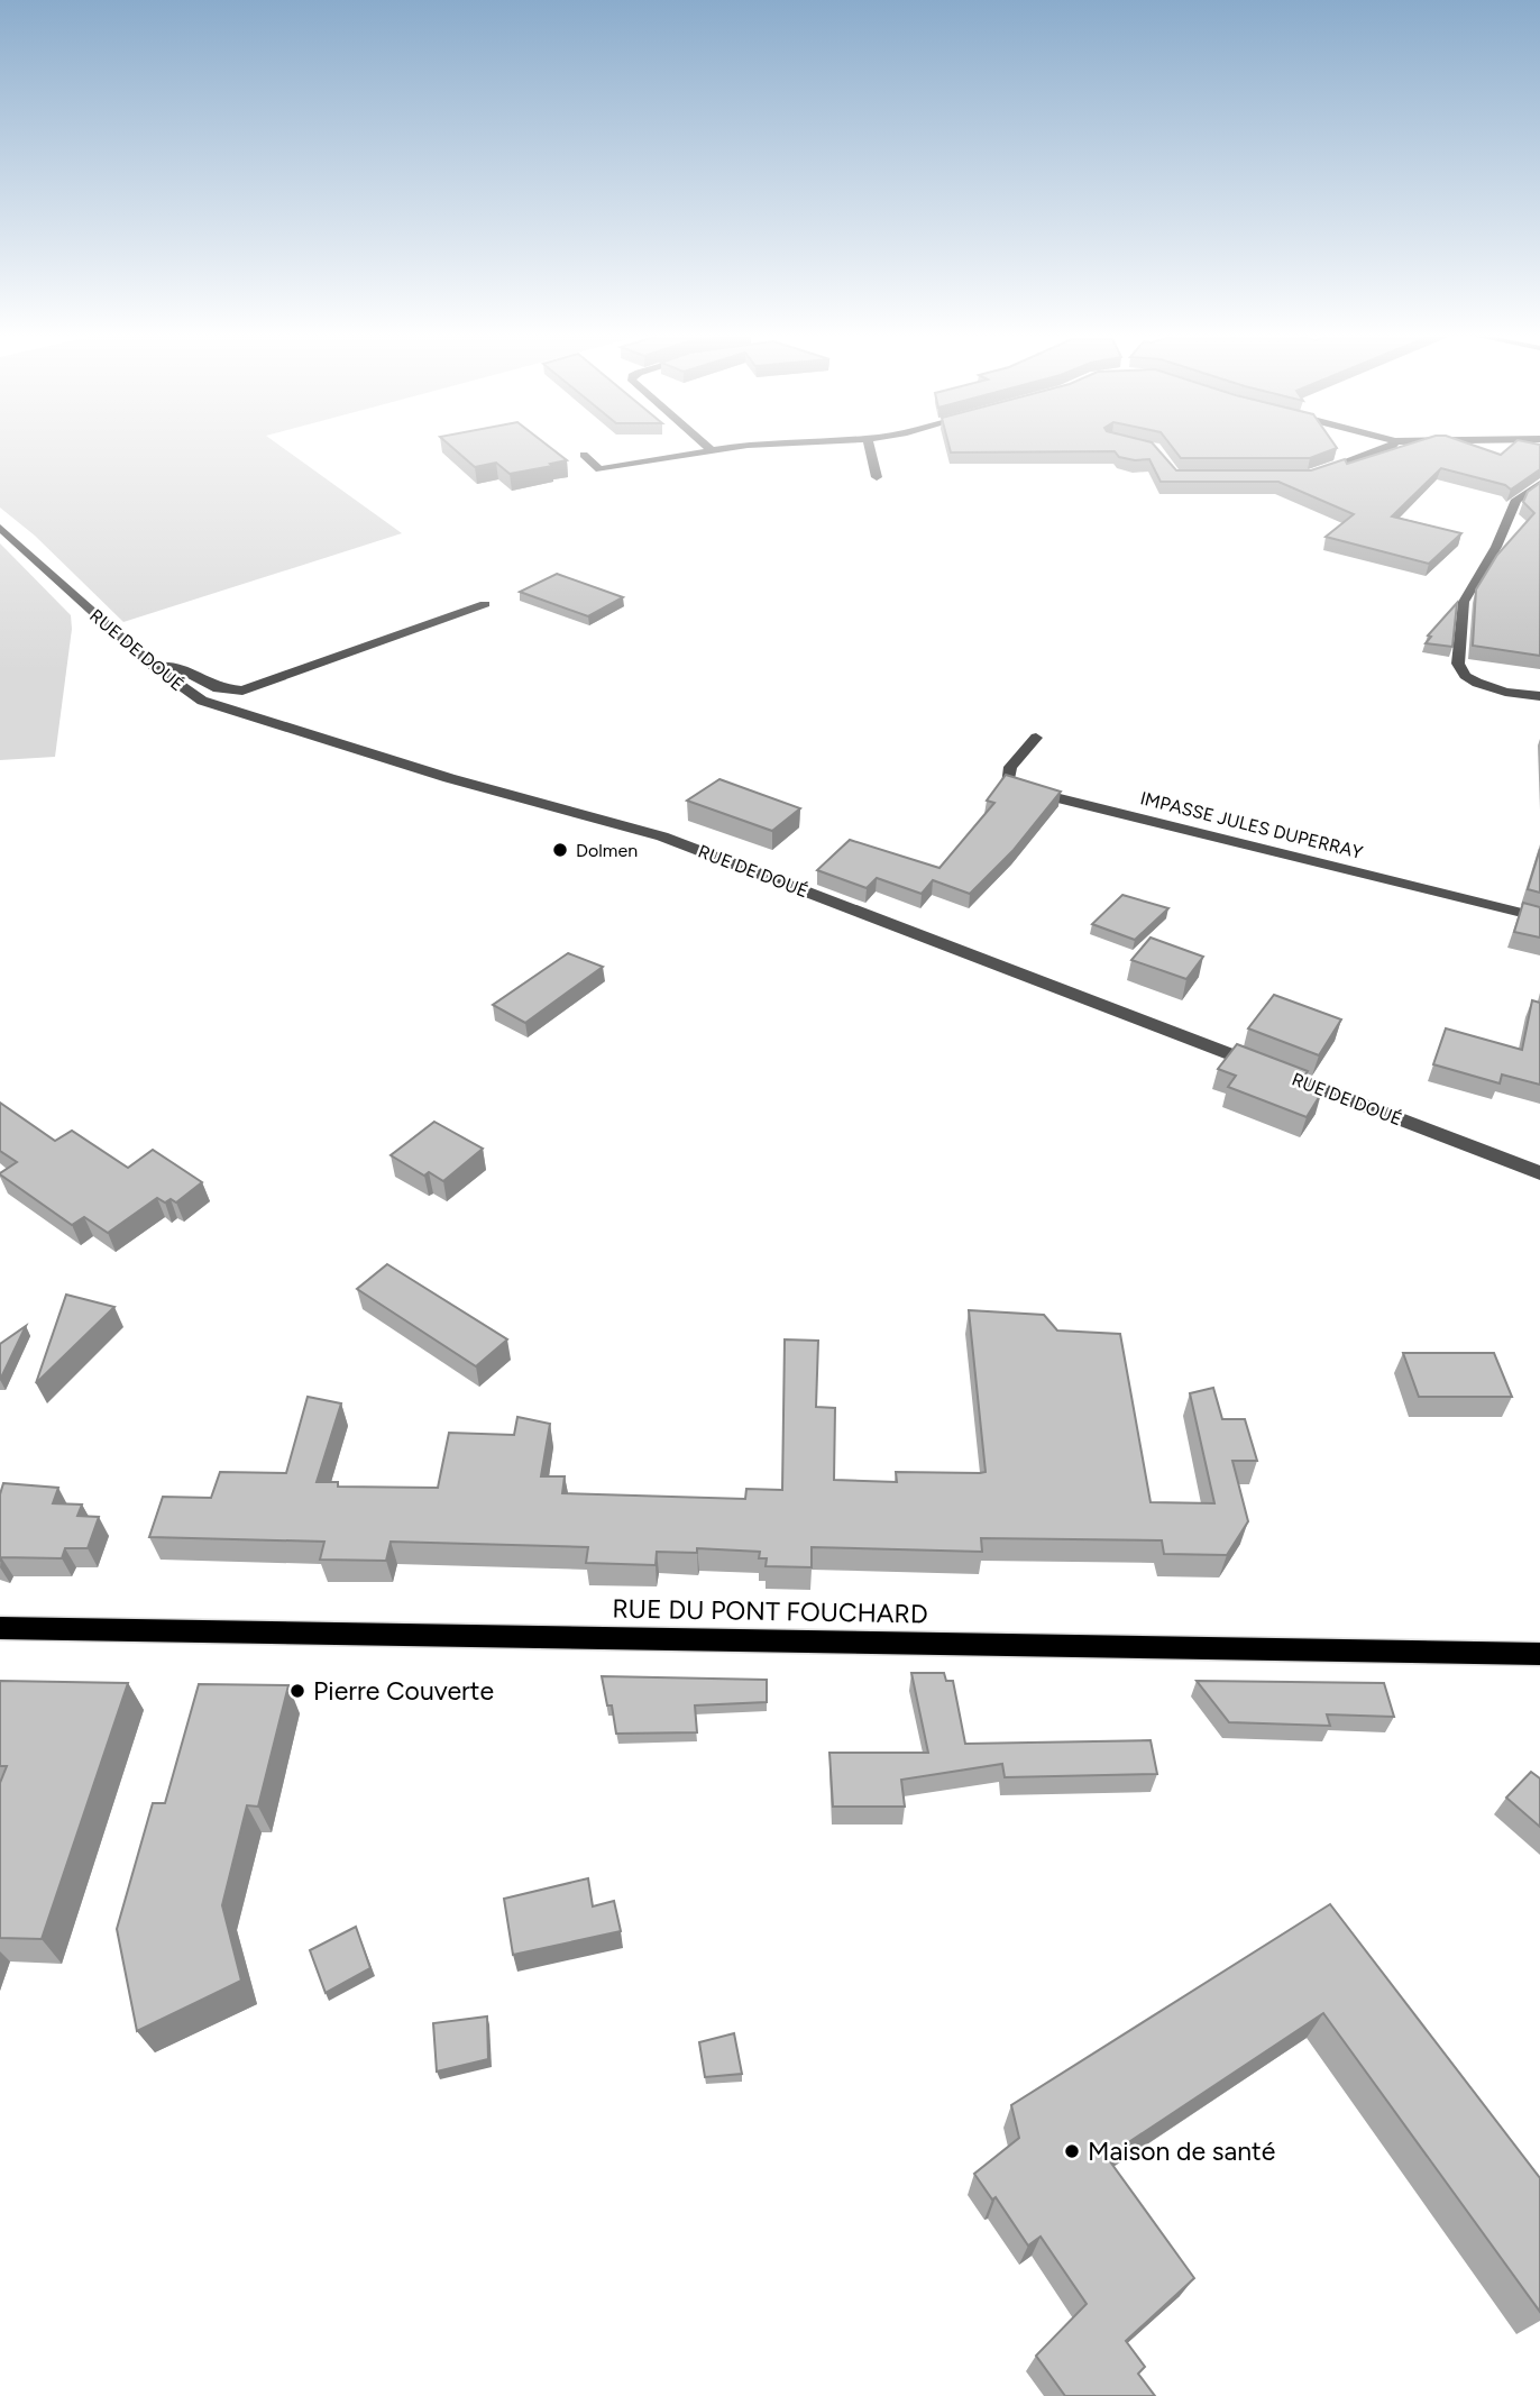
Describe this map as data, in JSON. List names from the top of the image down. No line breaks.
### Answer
{"streets":{"main road":["RUE DU PONT FOUCHARD"],"street":["RUE DE DOUÉ","IMPASSE JULES DUPERRAY"]},"places":["Dolmen","Pierre Couverte","Maison de santé"]}
